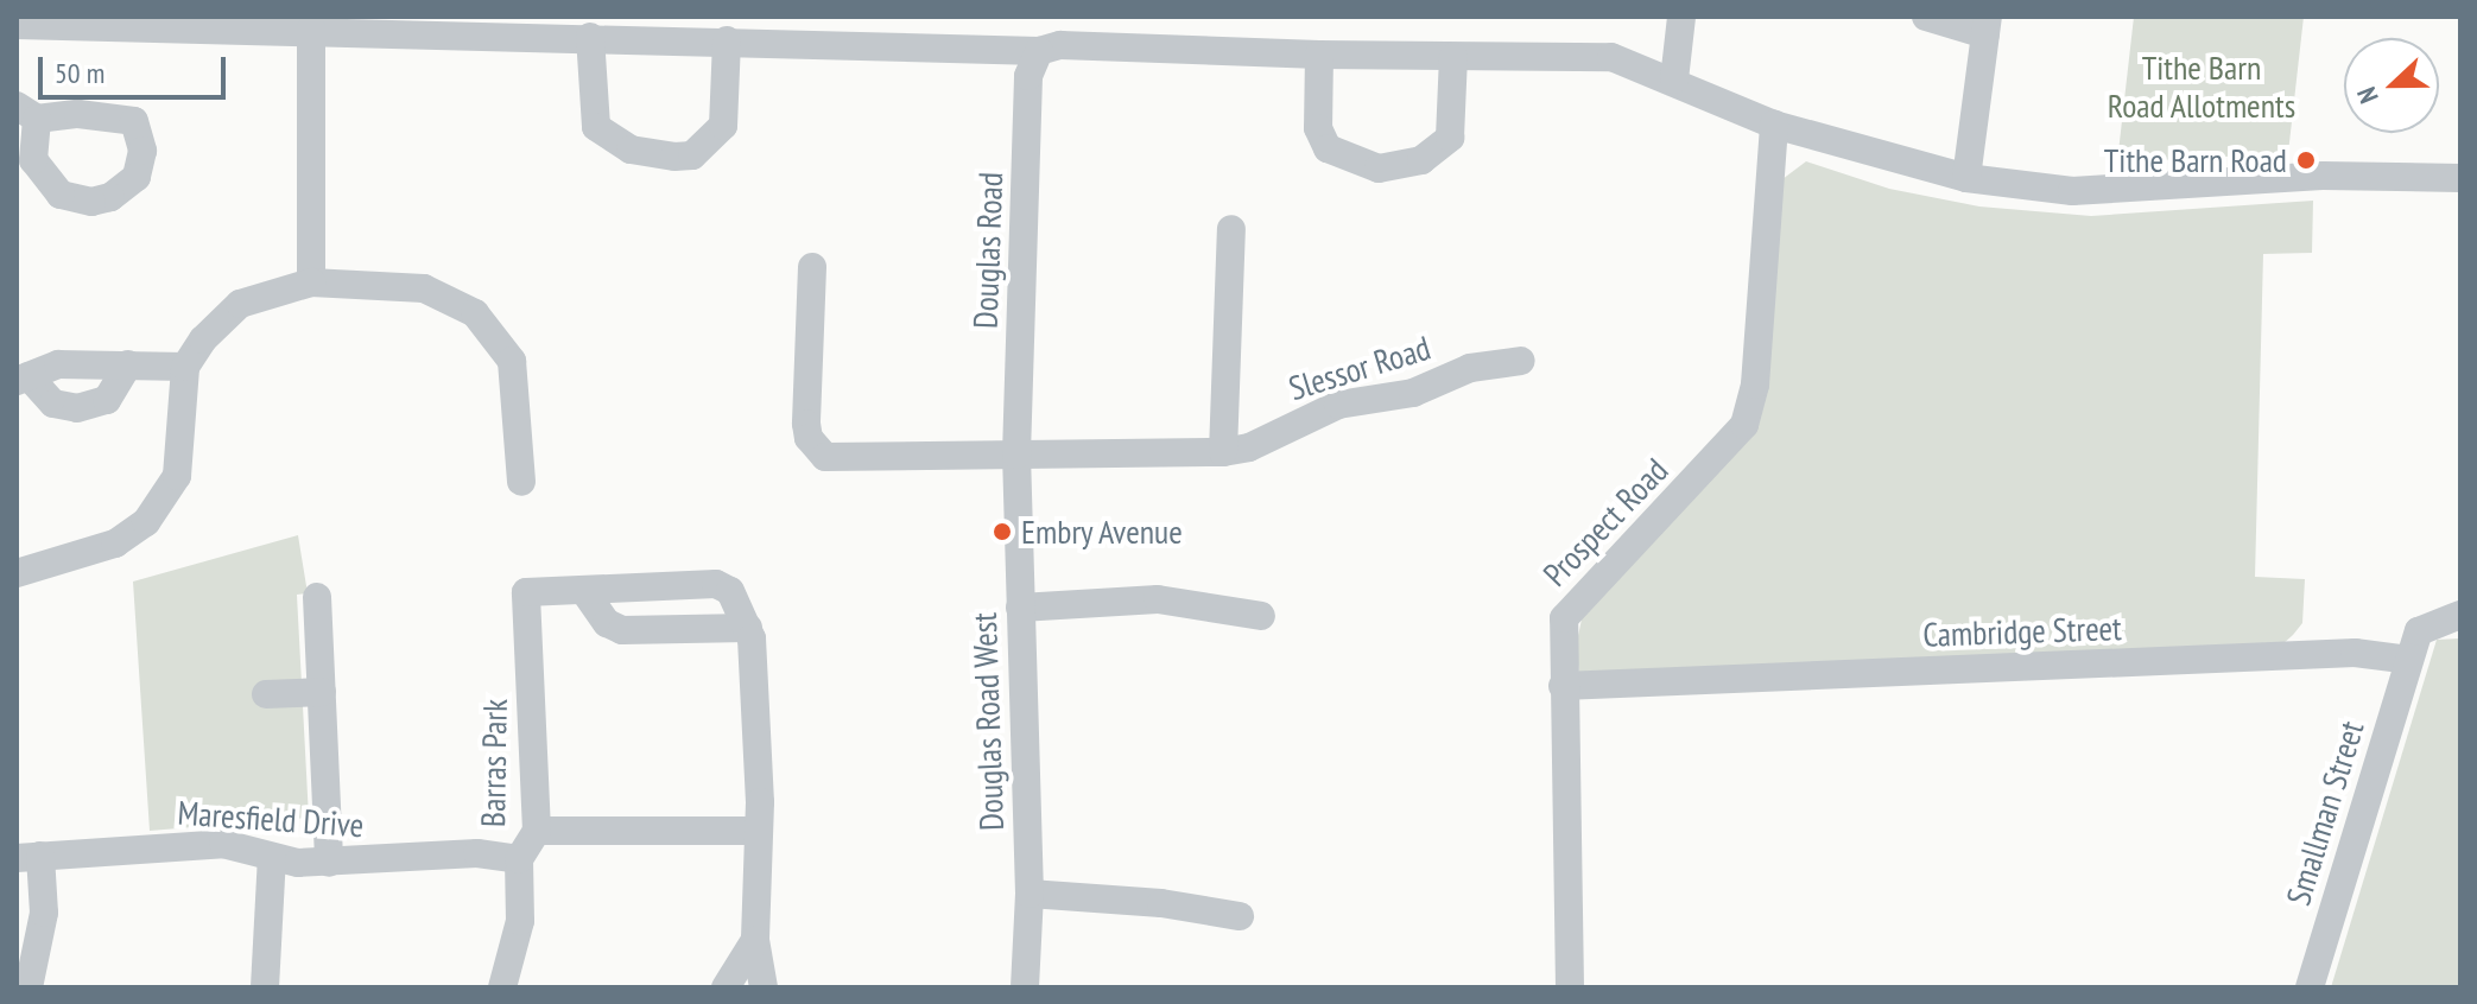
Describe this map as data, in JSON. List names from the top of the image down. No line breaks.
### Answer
{"streets":{"street":["Douglas Road","Slessor Road","Prospect Road","Cambridge Street","Douglas Road West","Barras Park","Smallman Street","Maresfield Drive"]},"crossings":[["Douglas Road","Slessor Road"],["Douglas Road","Douglas Road West"],["Slessor Road","Douglas Road West"],["Prospect Road","Cambridge Street"],["Cambridge Street","Smallman Street"],["Barras Park","Maresfield Drive"]],"parks":["Tithe Barn Road Allotments"],"places":["Tithe Barn Road","Embry Avenue"],"scale_bar":"50 m","north":"left"}
